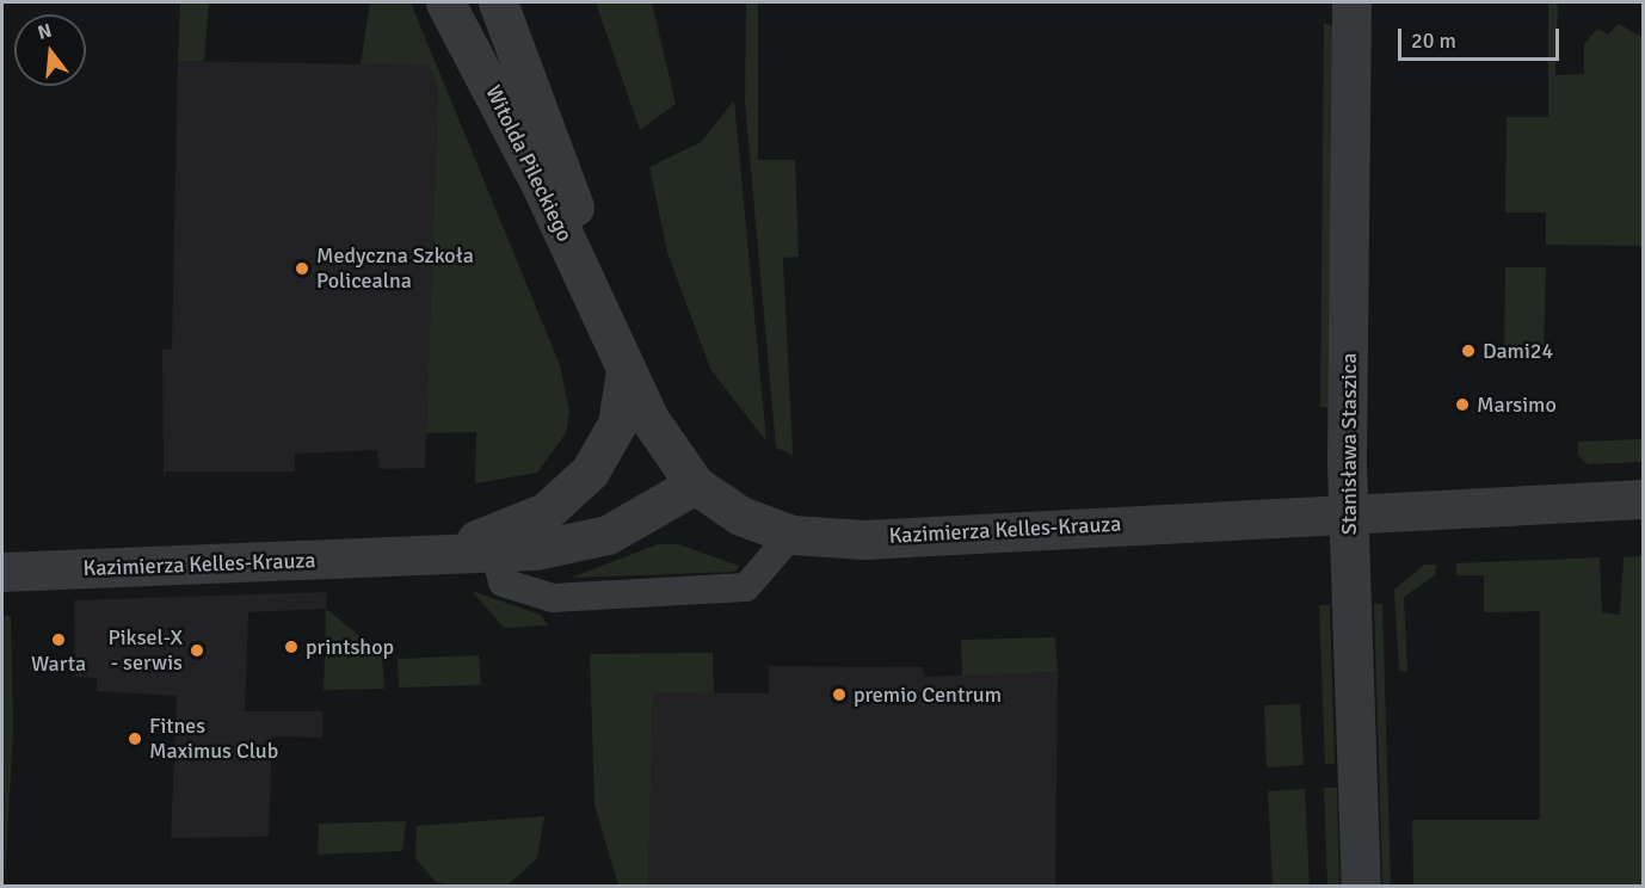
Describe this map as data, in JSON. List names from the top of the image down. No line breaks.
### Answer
{"streets":{"street":["Witolda Pileckiego","Stanisława Staszica","Kazimierza Kelles-Krauza"]},"crossings":[["Witolda Pileckiego","Kazimierza Kelles-Krauza"],["Stanisława Staszica","Kazimierza Kelles-Krauza"]],"places":["Medyczna Szkoła Policealna","Dami24","Marsimo","Warta","printshop","Piksel-X - serwis","premio Centrum","Fitnes Maximus Club"],"scale_bar":"20 m","north":"top"}
